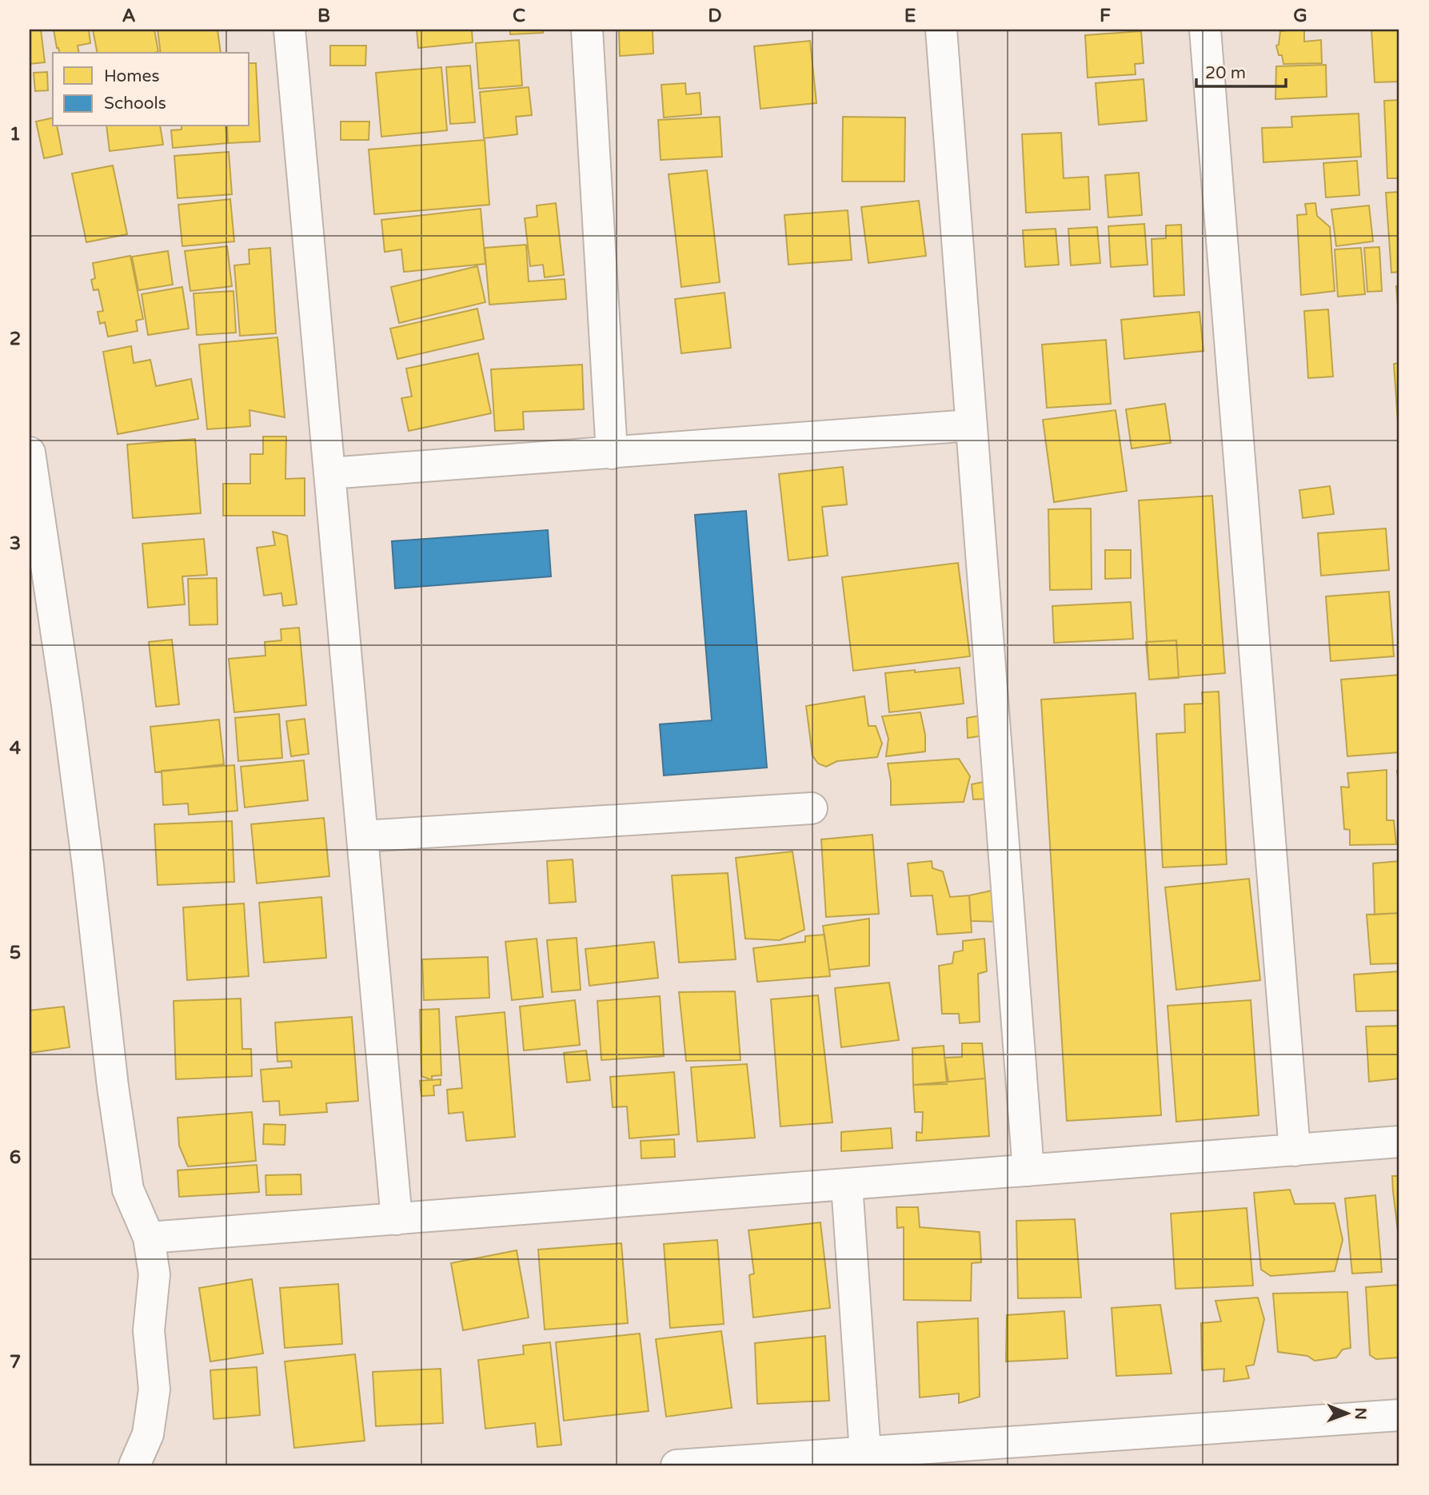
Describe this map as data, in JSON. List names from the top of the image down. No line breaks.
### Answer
{"legend":["Homes","Schools"],"scale_bar":"20 m","north":"right","grid":{"columns":["A","B","C","D","E","F","G"],"rows":["1","2","3","4","5","6","7"]}}
